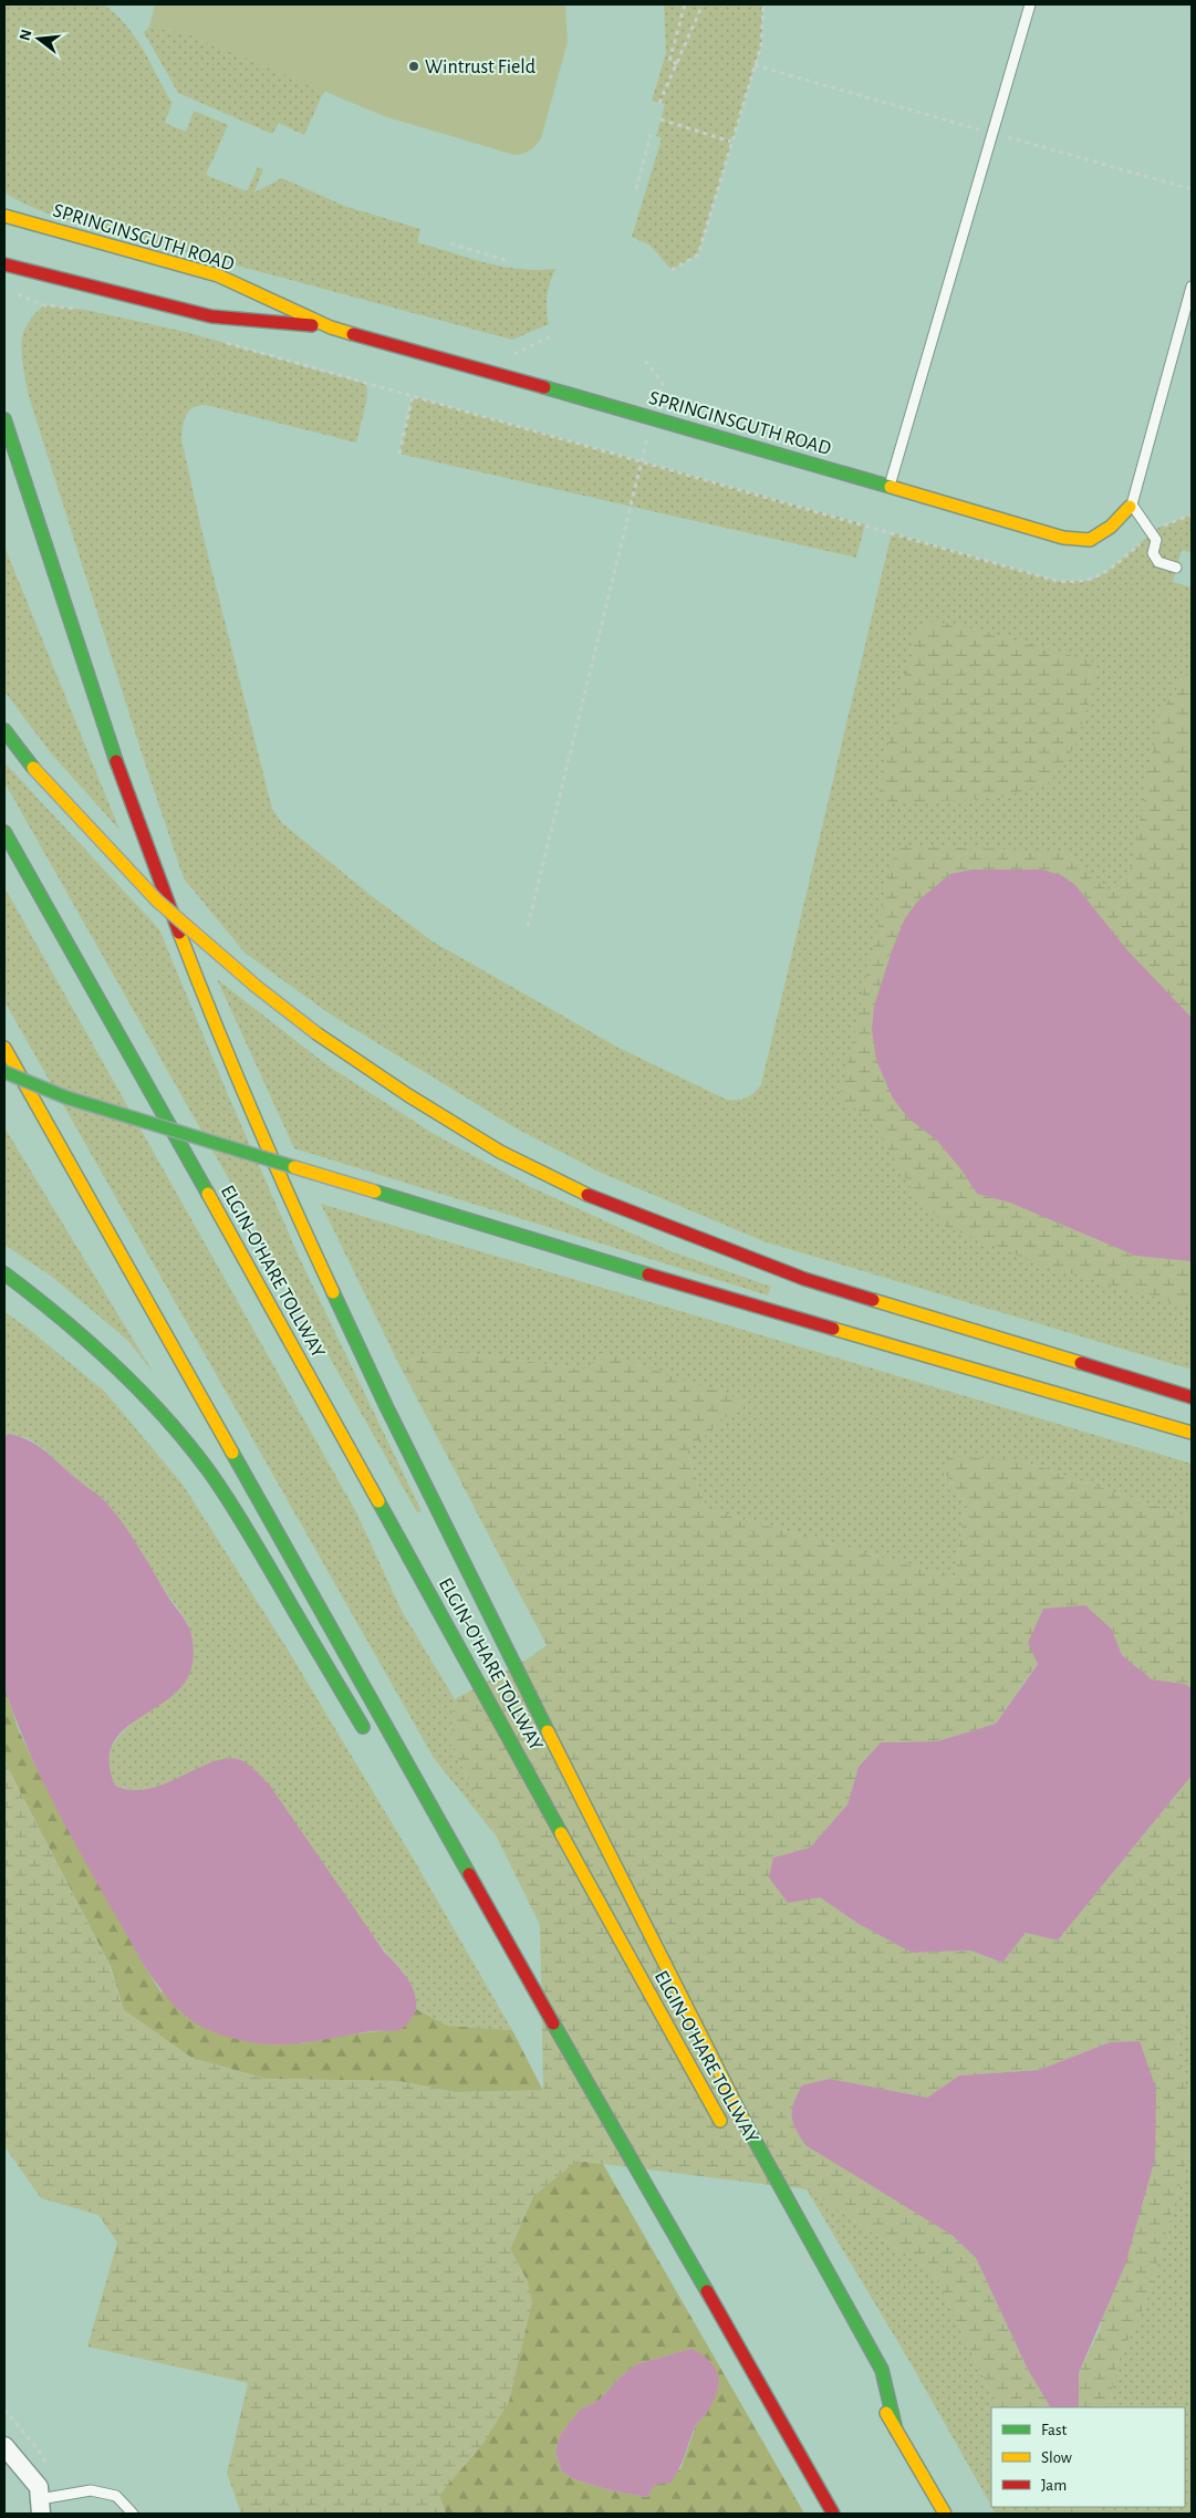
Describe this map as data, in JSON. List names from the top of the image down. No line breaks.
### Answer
{"streets":{"main road":["SPRINGINSGUTH ROAD","ELGIN-O'HARE TOLLWAY"]},"places":["Wintrust Field"],"legend":["Fast","Slow","Jam"],"north":"left"}
